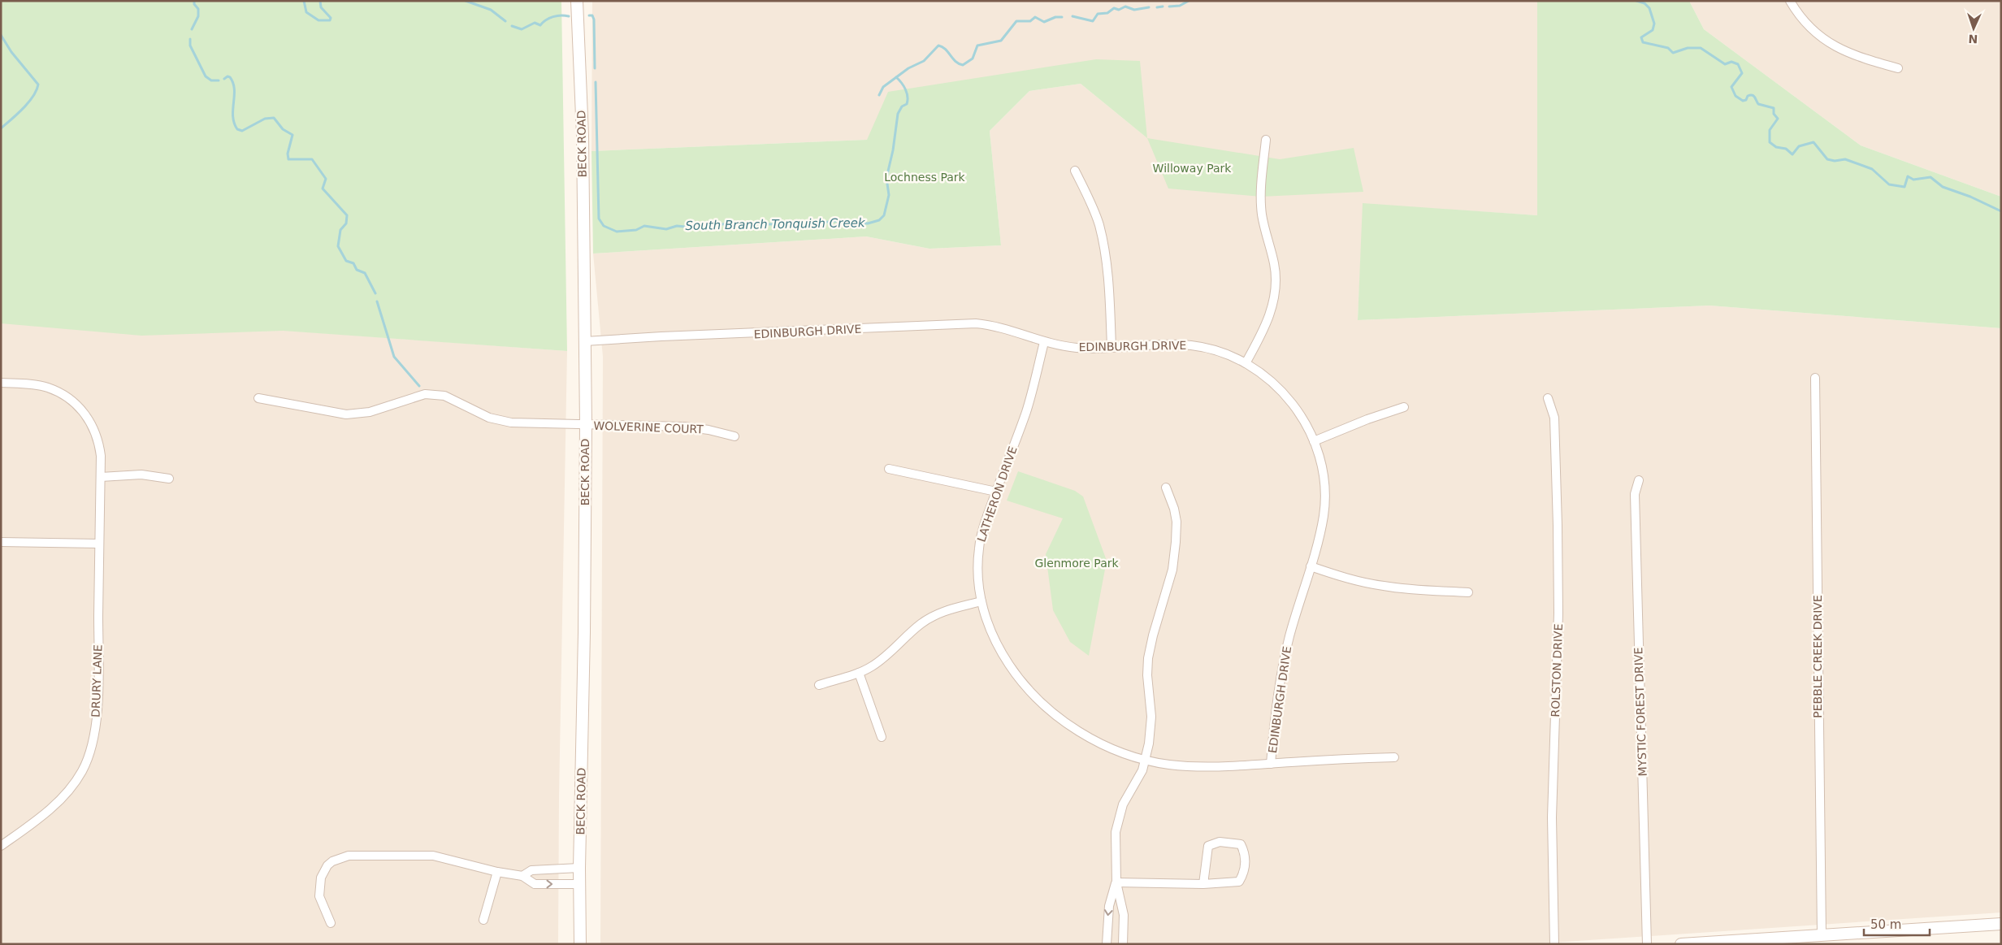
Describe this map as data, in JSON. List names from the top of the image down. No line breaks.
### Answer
{"streets":{"main road":["BECK ROAD"],"street":["EDINBURGH DRIVE","WOLVERINE COURT","LATHERON DRIVE","PEBBLE CREEK DRIVE","ROLSTON DRIVE","DRURY LANE","MYSTIC FOREST DRIVE"]},"crossings":[["BECK ROAD","EDINBURGH DRIVE"],["BECK ROAD","WOLVERINE COURT"],["EDINBURGH DRIVE","LATHERON DRIVE"]],"water":["South Branch Tonquish Creek"],"parks":["Willoway Park","Lochness Park","Glenmore Park"],"scale_bar":"50 m","north":"bottom"}
